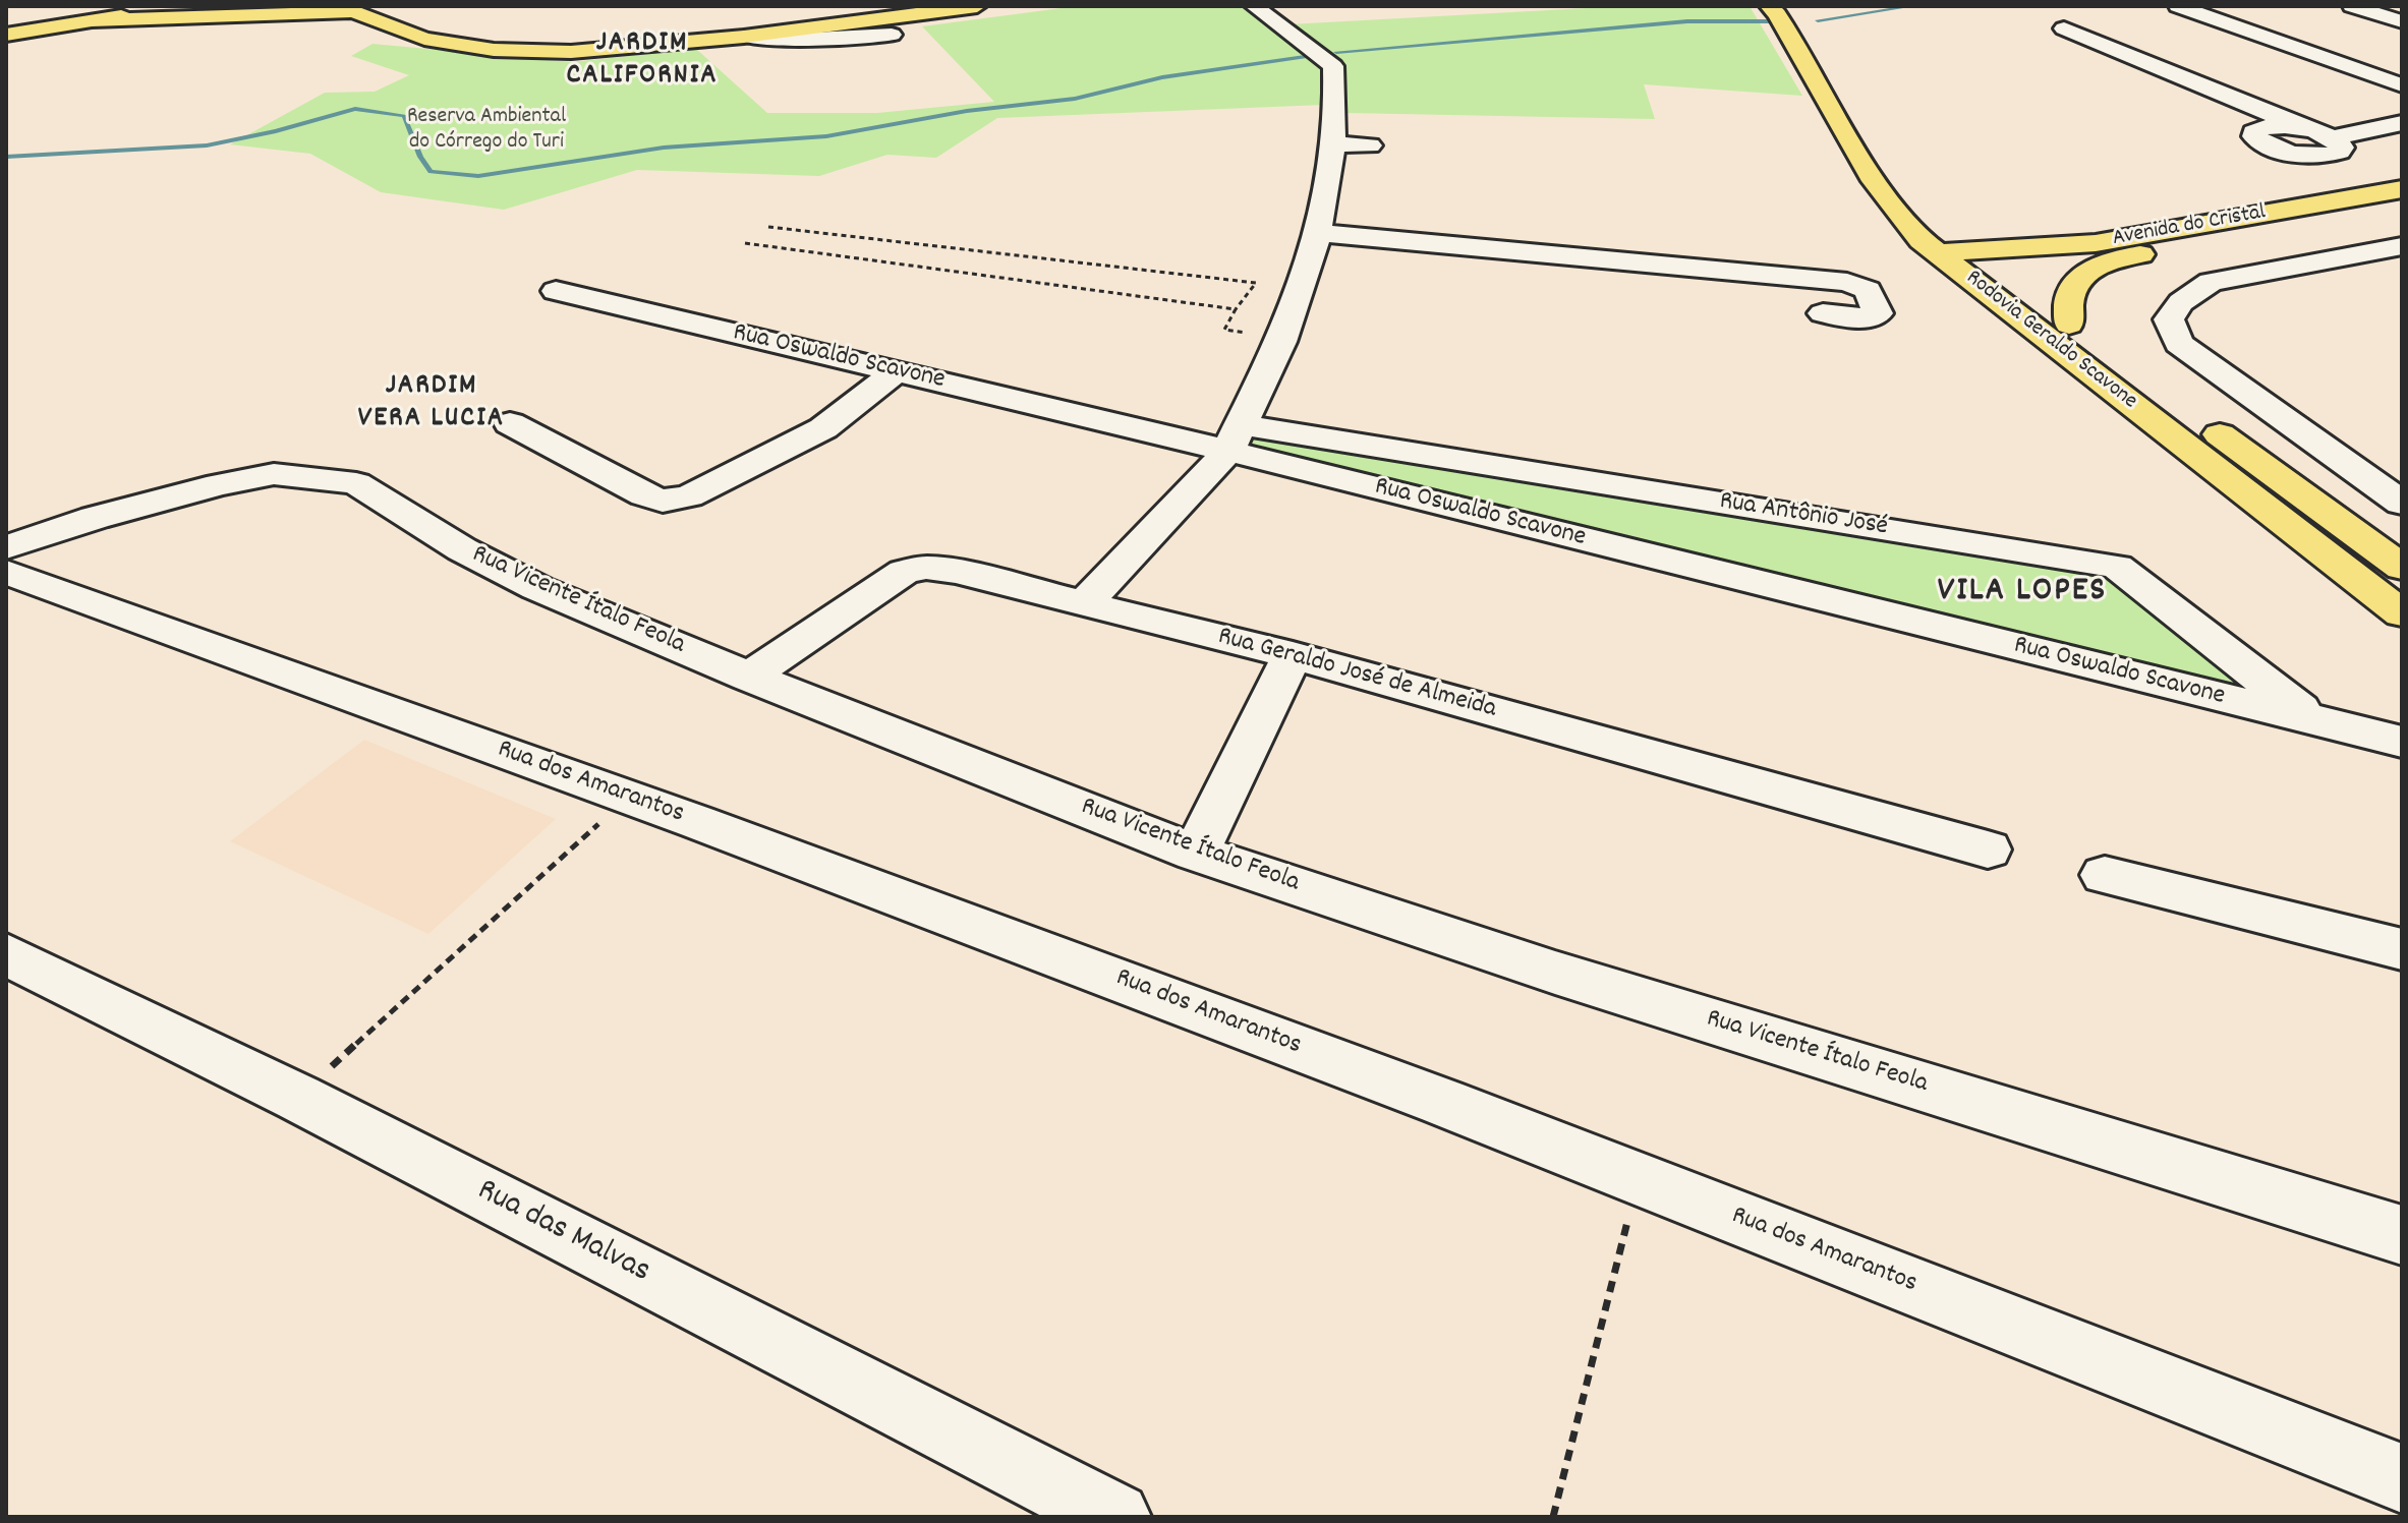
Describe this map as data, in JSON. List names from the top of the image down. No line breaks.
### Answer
{"streets":{"main road":["Avenida do Cristal","Rodovia Geraldo Scavone"],"street":["Rua Oswaldo Scavone","Rua Antônio José","Rua Vicente Ítalo Feola","Rua Geraldo José de Almeida","Rua dos Amarantos","Rua das Malvas"]},"crossings":[["Avenida do Cristal","Rodovia Geraldo Scavone"],["Rua Oswaldo Scavone","Rua Antônio José"],["Rua Vicente Ítalo Feola","Rua Geraldo José de Almeida"]],"districts":["JARDIM CALIFORNIA","JARDIM VERA LUCIA","VILA LOPES"],"parks":["Reserva Ambiental do Córrego do Turi"]}
